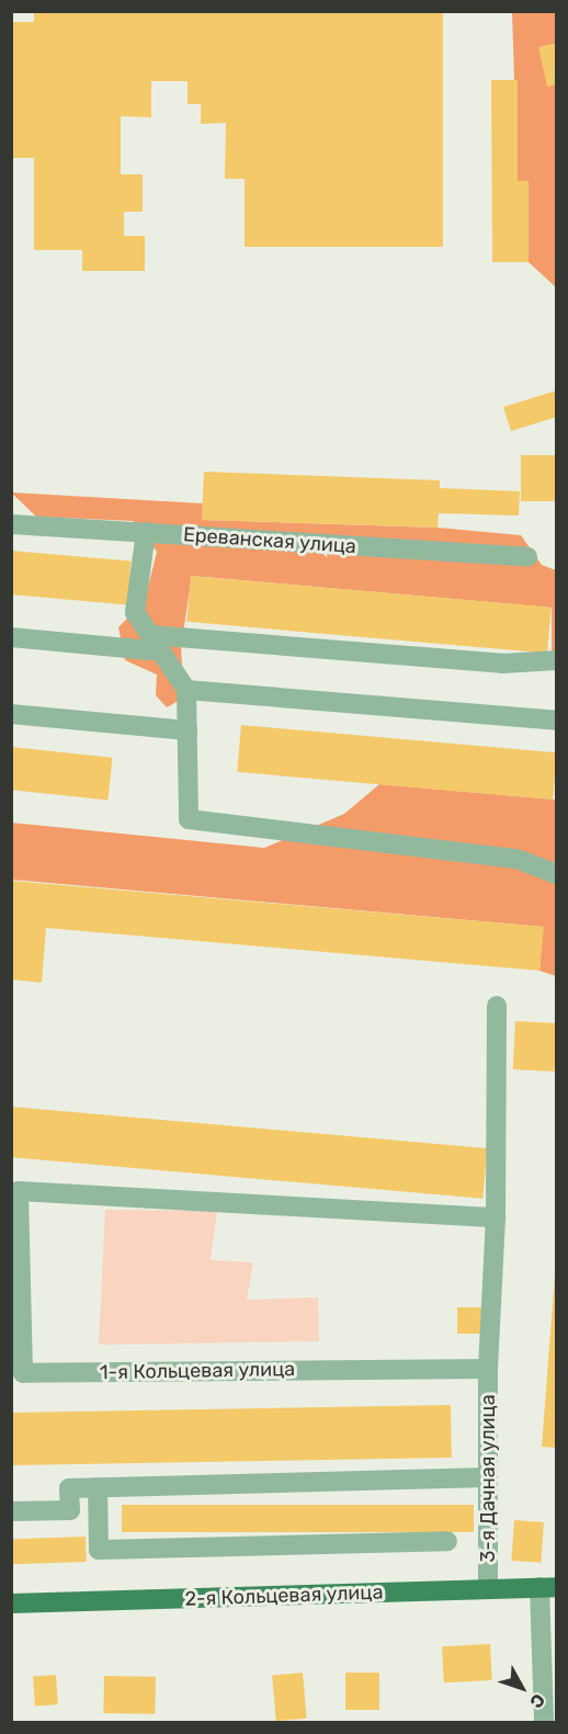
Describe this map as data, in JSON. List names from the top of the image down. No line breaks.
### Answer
{"streets":{"main road":["2-я Кольцевая улица"],"street":["Ереванская улица","1-я Кольцевая улица","3-я Дачная улица"]},"crossings":[["1-я Кольцевая улица","3-я Дачная улица"],["3-я Дачная улица","2-я Кольцевая улица"]],"north":"bottom right"}
